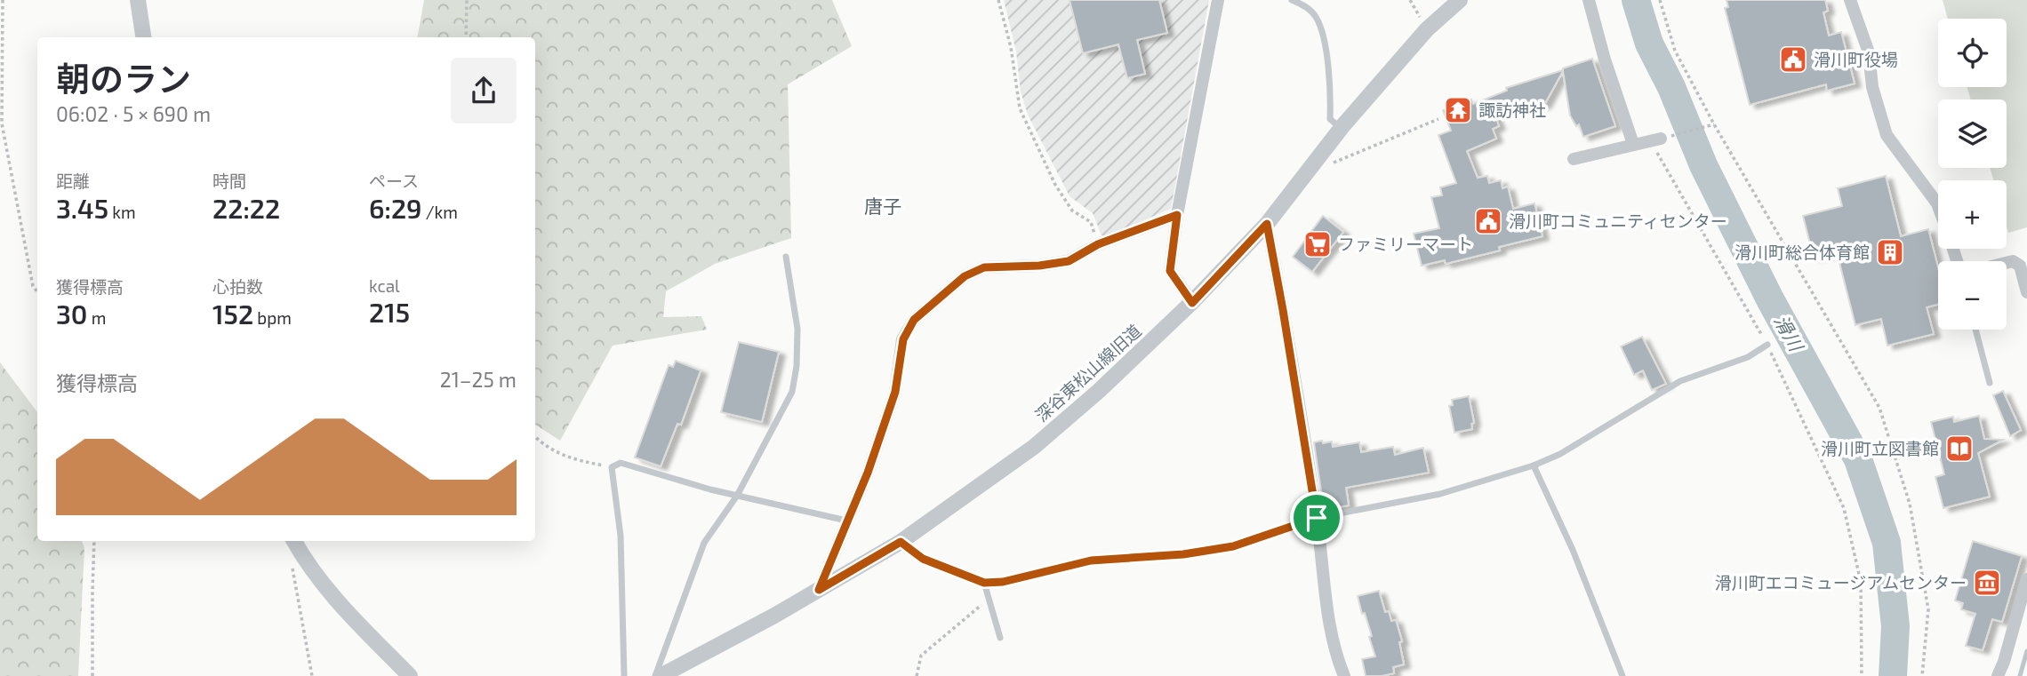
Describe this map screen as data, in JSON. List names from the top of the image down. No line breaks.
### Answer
{"streets":{"street":["深谷東松山線旧道"]},"districts":["唐子"],"water":["滑川"],"places":{"public building":["滑川町役場","滑川町コミュニティセンター"],"temple":["諏訪神社"],"supermarket":["ファミリーマート"],"building":["滑川町総合体育館"],"library":["滑川町立図書館"],"museum":["滑川町エコミュージアムセンター"]},"page":{"map_buttons":["+","−"],"heading":["朝のラン","06:02 · 5 × 690 m"],"stats":[["距離","3.45 km"],["時間","22:22"],["ペース","6:29 /km"],["獲得標高","30 m"],["心拍数","152 bpm"],["kcal","215"]],"chart":["獲得標高","21–25 m"]}}
